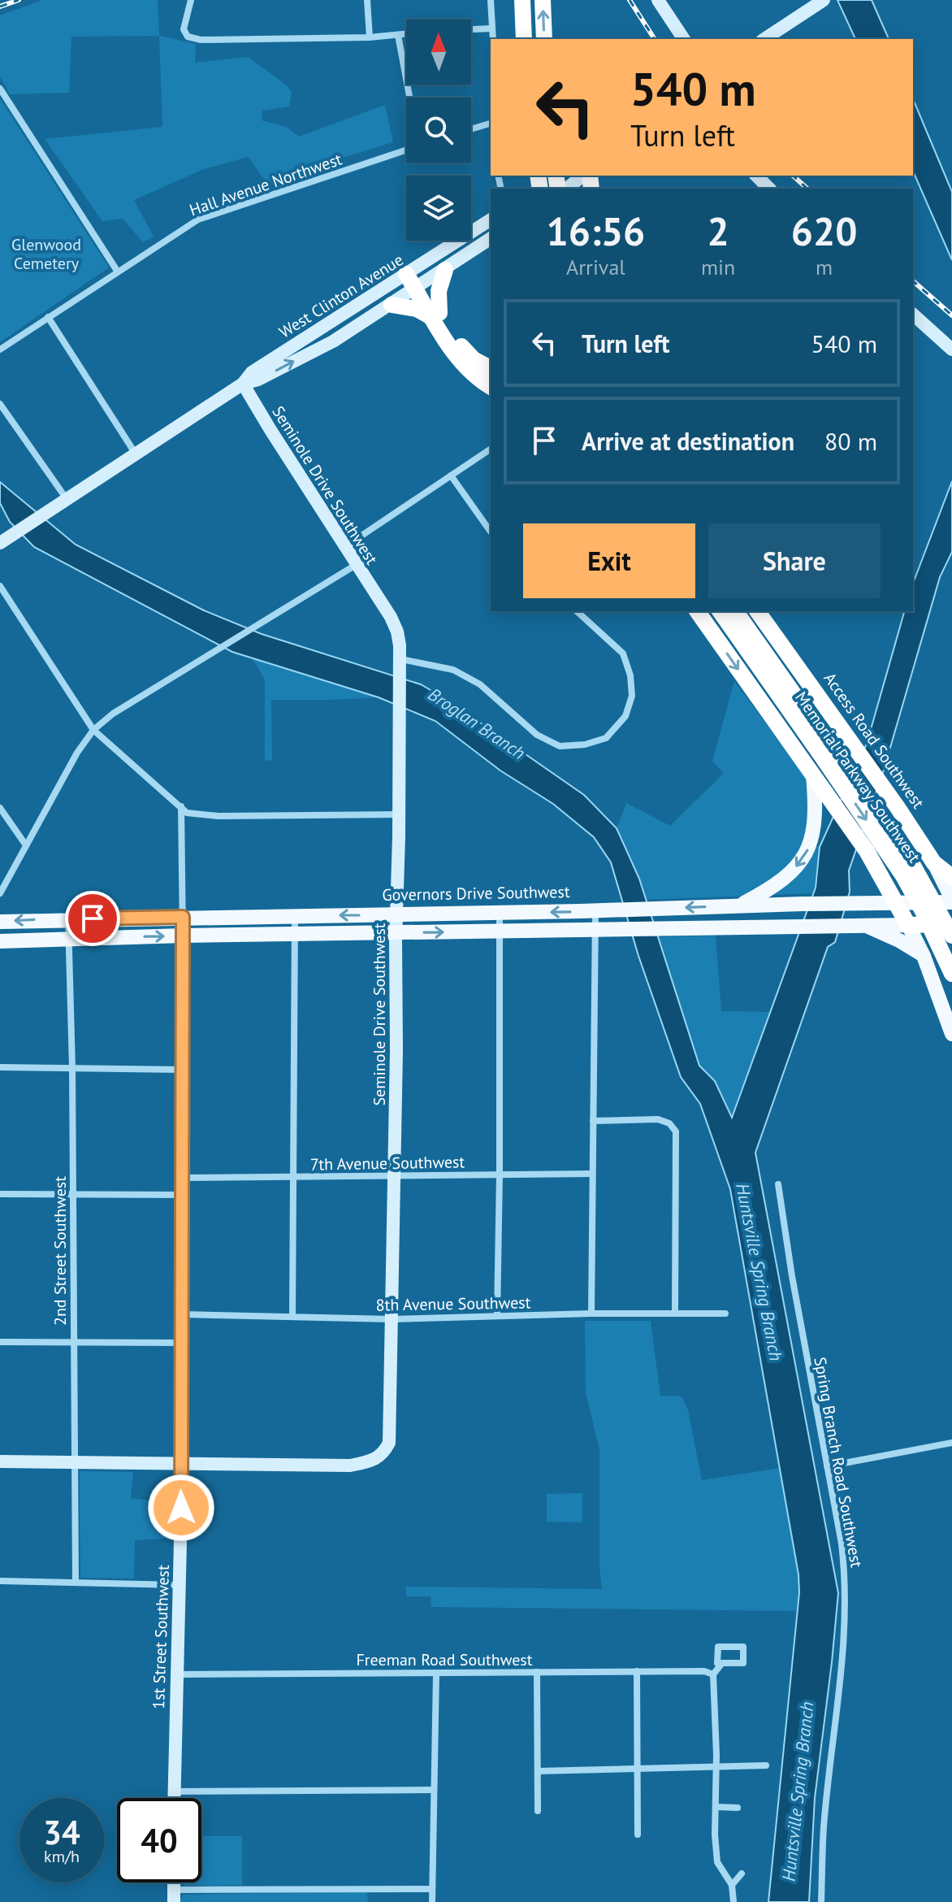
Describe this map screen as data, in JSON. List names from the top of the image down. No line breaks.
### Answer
{"streets":{"highway":["Access Road Southwest","Memorial Parkway Southwest"],"main road":["Governors Drive Southwest"],"street":["Hall Avenue Northwest","West Clinton Avenue","Seminole Drive Southwest","7th Avenue Southwest","2nd Street Southwest","8th Avenue Southwest","Spring Branch Road Southwest","1st Street Southwest","Freeman Road Southwest"]},"crossings":[["West Clinton Avenue","Seminole Drive Southwest"],["Seminole Drive Southwest","Governors Drive Southwest"],["Seminole Drive Southwest","7th Avenue Southwest"],["Seminole Drive Southwest","8th Avenue Southwest"],["Seminole Drive Southwest","1st Street Southwest"],["Access Road Southwest","Governors Drive Southwest"],["Governors Drive Southwest","2nd Street Southwest"],["Governors Drive Southwest","1st Street Southwest"],["7th Avenue Southwest","1st Street Southwest"],["8th Avenue Southwest","1st Street Southwest"],["1st Street Southwest","Freeman Road Southwest"]],"water":["Broglan Branch","Huntsville Spring Branch"],"parks":["Glenwood Cemetery"],"north":"top","page":{"turn":["540 m","Turn left"],"eta":["16:56","Arrival","2","min","620","m"],"list":[{"name":"Turn left","value":"540 m"},{"name":"Arrive at destination","value":"80 m"}],"buttons":["Exit","Share"],"speed":"34 km/h","limit":"40"}}
